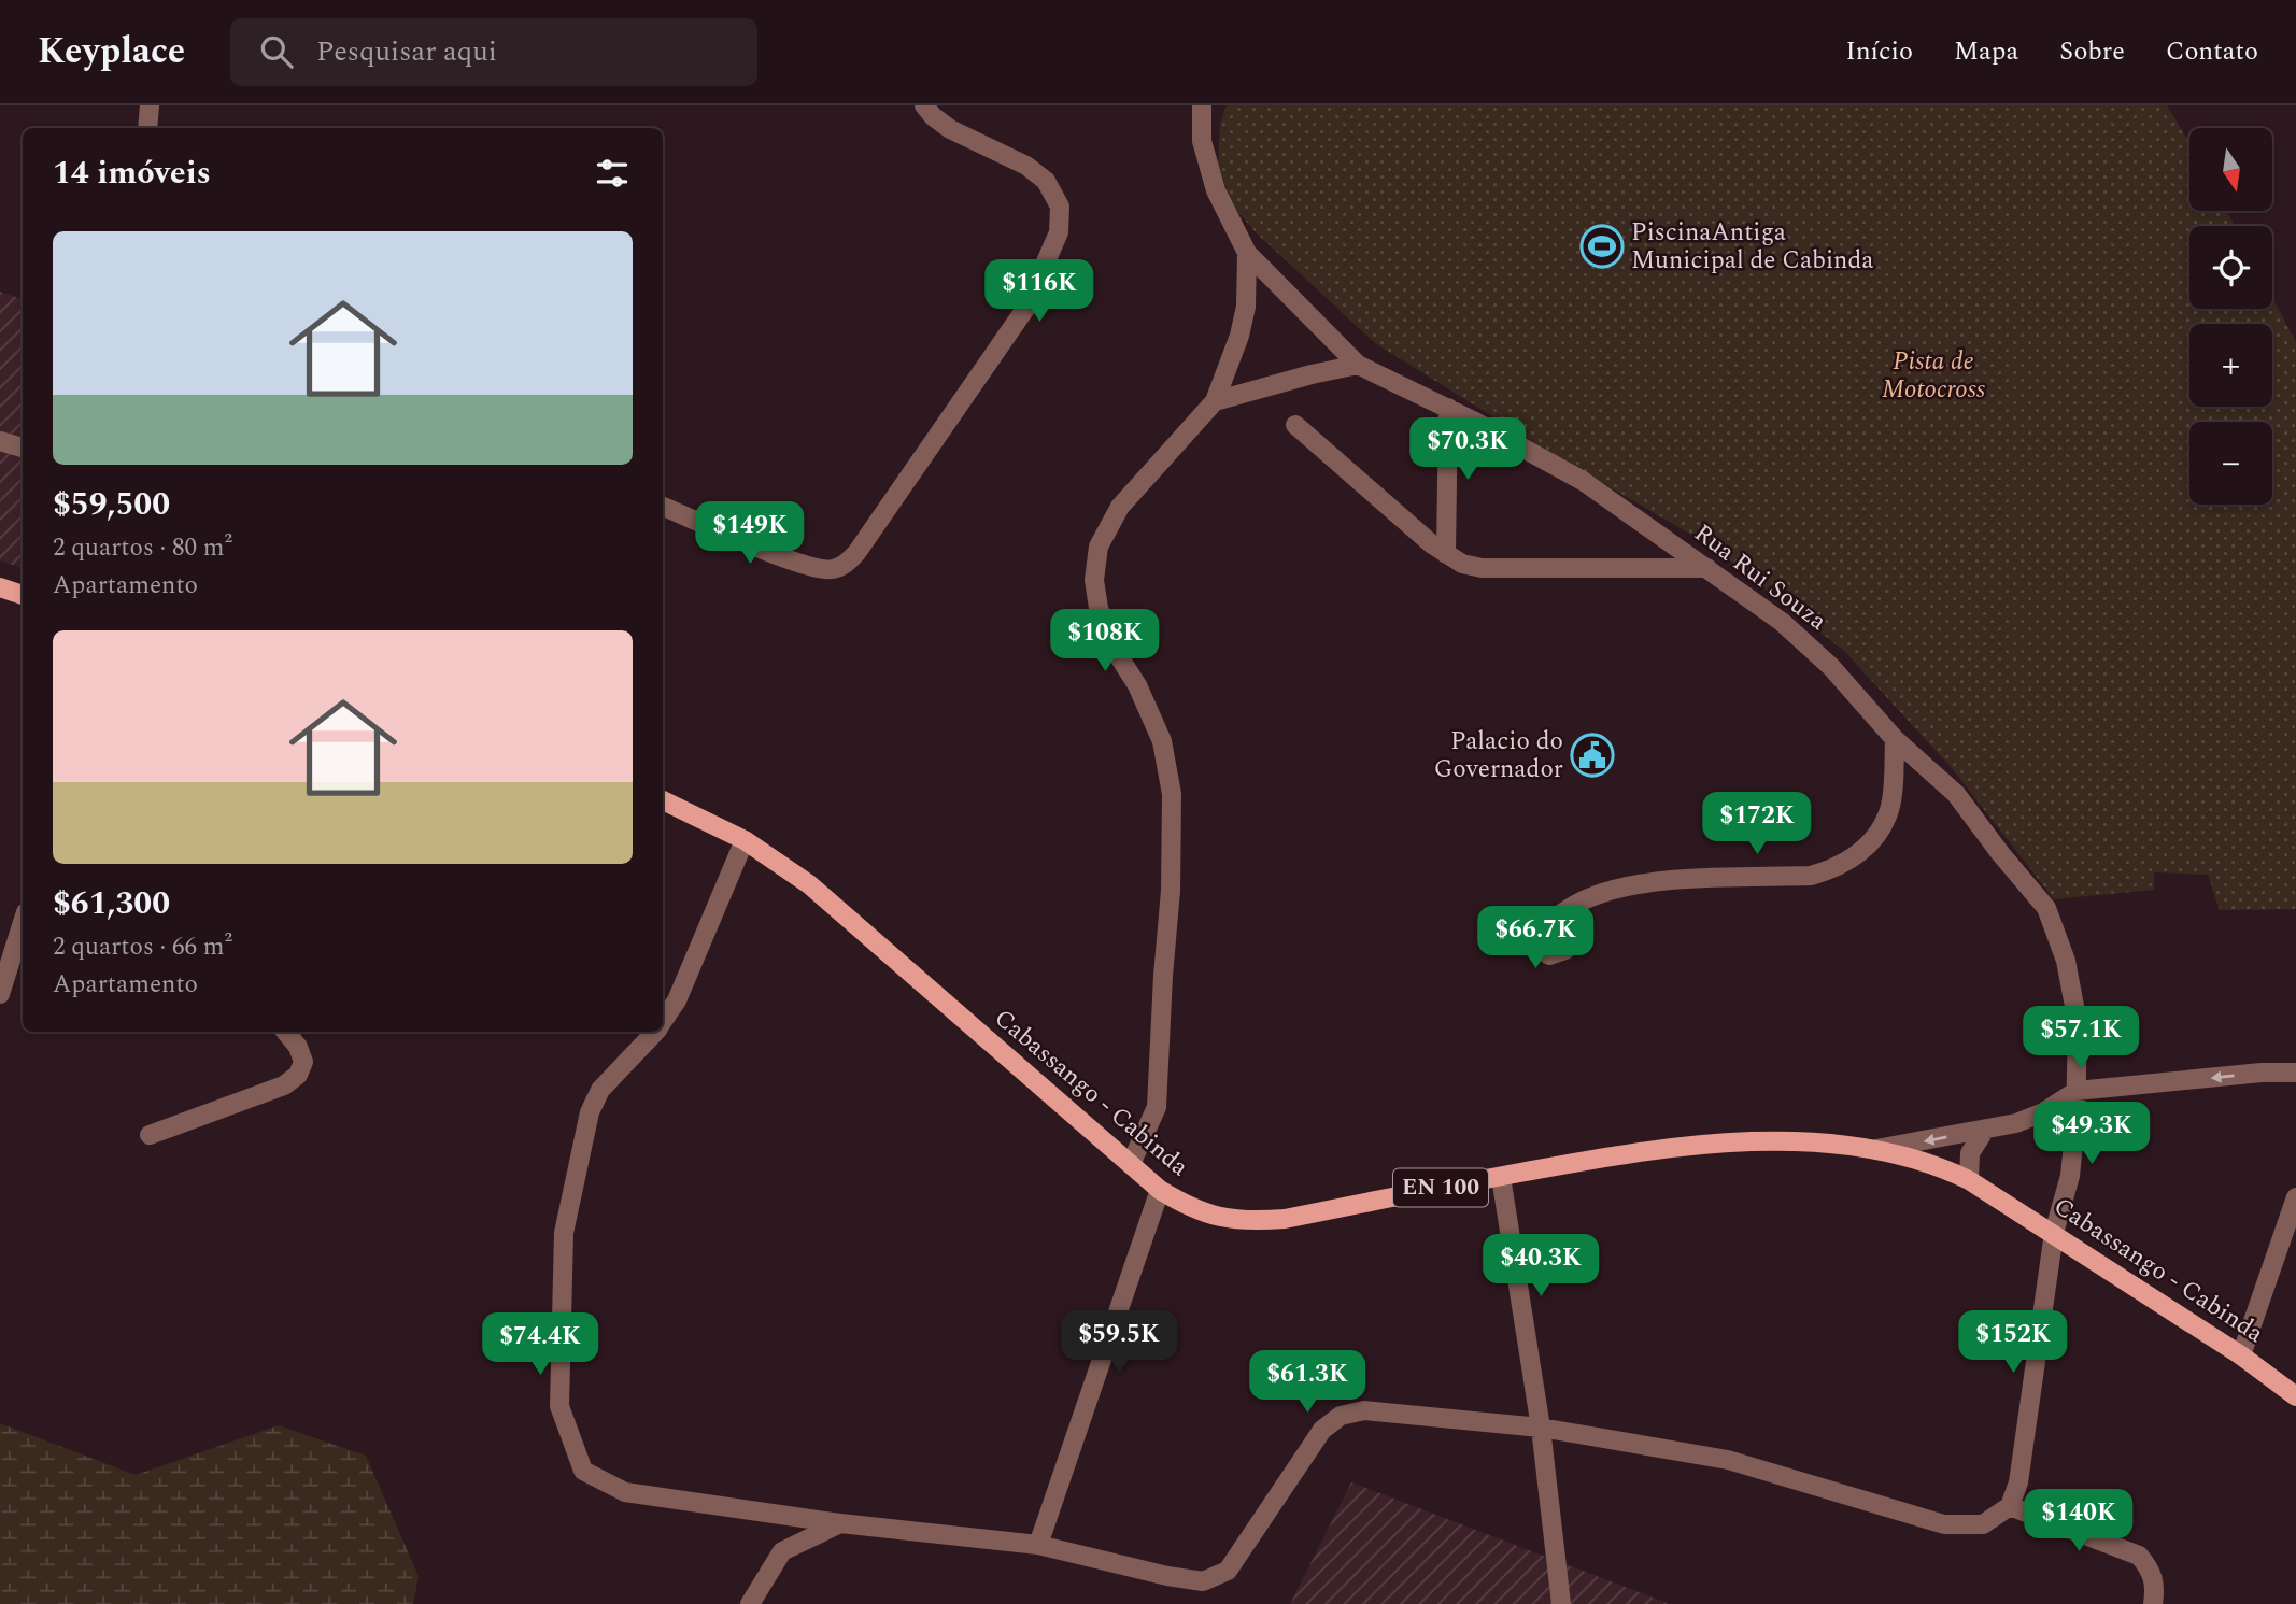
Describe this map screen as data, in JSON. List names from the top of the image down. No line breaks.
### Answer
{"streets":{"main road":["Cabassango - Cabinda","EN 100"],"street":["Rua Rui Souza"]},"crossings":[["Rua Rui Souza","Cabassango - Cabinda"]],"parks":["Pista de Motocross"],"places":{"sports":["PiscinaAntiga Municipal de Cabinda"],"public building":["Palacio do Governador"]},"north":"bottom","page":{"header":"Keyplace","search":"Pesquisar aqui","nav":["Início","Mapa","Sobre","Contato"],"map_buttons":["+","−"],"heading":"14 imóveis","list":[{"name":"$59,500","note":"2 quartos · 80 m² · Apartamento"},{"name":"$61,300","note":"2 quartos · 66 m² · Apartamento"}],"price":["$116K","$70.3K","$149K","$108K","$172K","$66.7K","$57.1K","$49.3K","$40.3K","$59.5K","$152K","$74.4K","$61.3K","$140K"]}}
